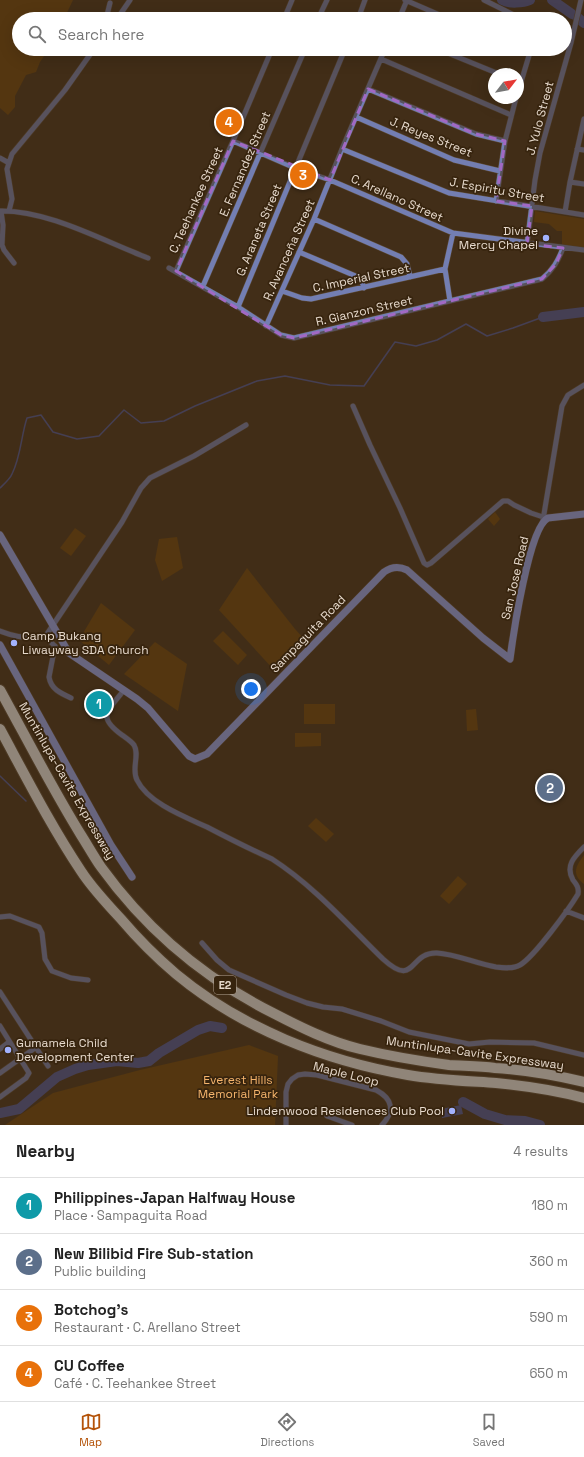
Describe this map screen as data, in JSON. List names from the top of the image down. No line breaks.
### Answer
{"streets":{"highway":["Muntinlupa-Cavite Expressway","E2"],"street":["J. Yulo Street","J. Reyes Street","E. Fernandez Street","J. Espiritu Street","C. Arellano Street","C. Teehankee Street","G. Araneta Street","R. Avanceña Street","C. Imperial Street","R. Gianzon Street","San Jose Road","Sampaguita Road","Maple Loop"]},"crossings":[["J. Yulo Street","J. Espiritu Street"],["J. Yulo Street","C. Arellano Street"],["J. Reyes Street","R. Avanceña Street"],["E. Fernandez Street","C. Arellano Street"],["E. Fernandez Street","R. Gianzon Street"],["J. Espiritu Street","R. Avanceña Street"],["C. Arellano Street","C. Teehankee Street"],["C. Arellano Street","G. Araneta Street"],["C. Arellano Street","R. Avanceña Street"],["C. Arellano Street","R. Gianzon Street"],["C. Teehankee Street","R. Gianzon Street"],["G. Araneta Street","R. Gianzon Street"],["R. Avanceña Street","C. Imperial Street"],["R. Avanceña Street","R. Gianzon Street"],["San Jose Road","Sampaguita Road"]],"parks":["Everest Hills Memorial Park"],"places":["Divine Mercy Chapel","Camp Bukang Liwayway SDA Church","Gumamela Child Development Center","Lindenwood Residences Club Pool"],"north":"top right","page":{"search":"Search here","pins":["4","3","1","2"],"heading":["Nearby","4 results"],"list":[{"mark":"1","name":"Philippines-Japan Halfway House","note":"Place · Sampaguita Road","value":"180 m"},{"mark":"2","name":"New Bilibid Fire Sub-station","note":"Public building","value":"360 m"},{"mark":"3","name":"Botchog's","note":"Restaurant · C. Arellano Street","value":"590 m"},{"mark":"4","name":"CU Coffee","note":"Café · C. Teehankee Street","value":"650 m"}],"nav":["Map","Directions","Saved"]}}
